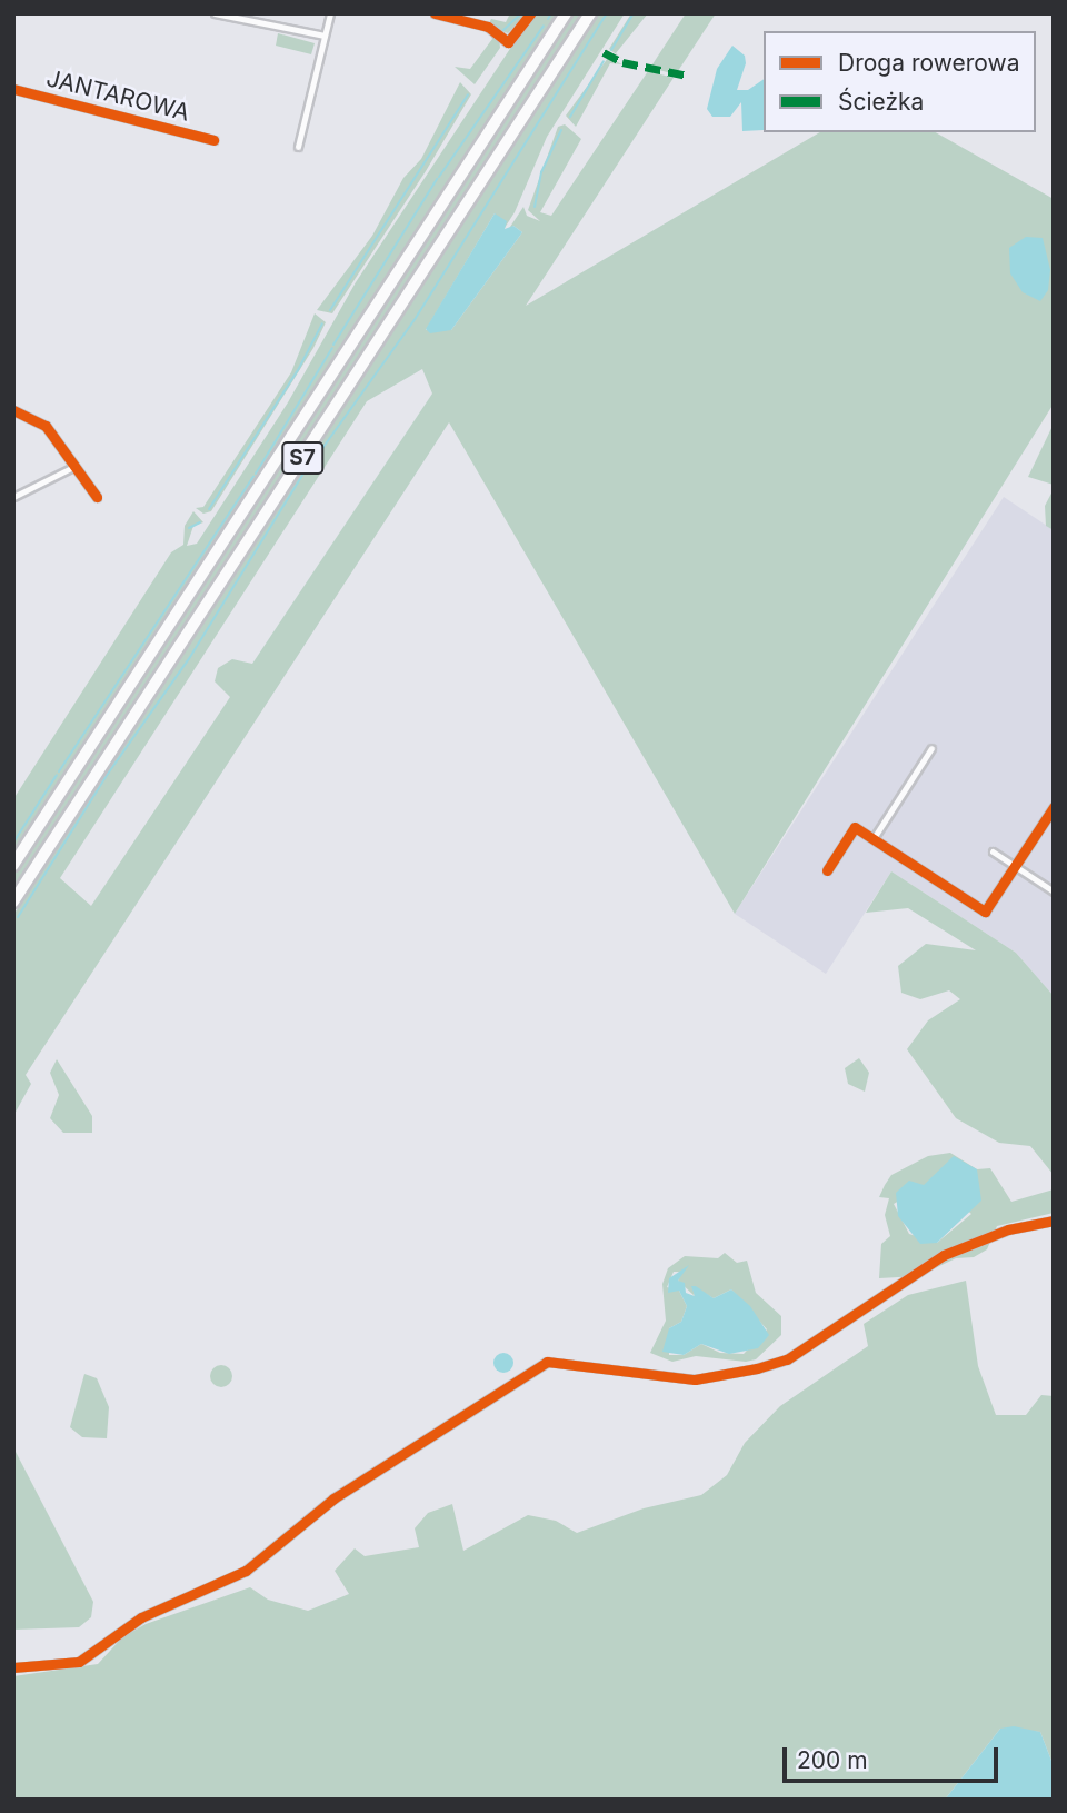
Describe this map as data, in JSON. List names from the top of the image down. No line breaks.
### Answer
{"streets":{"highway":["S7"],"street":["JANTAROWA"]},"legend":["Droga rowerowa","Ścieżka"],"scale_bar":"200 m"}
